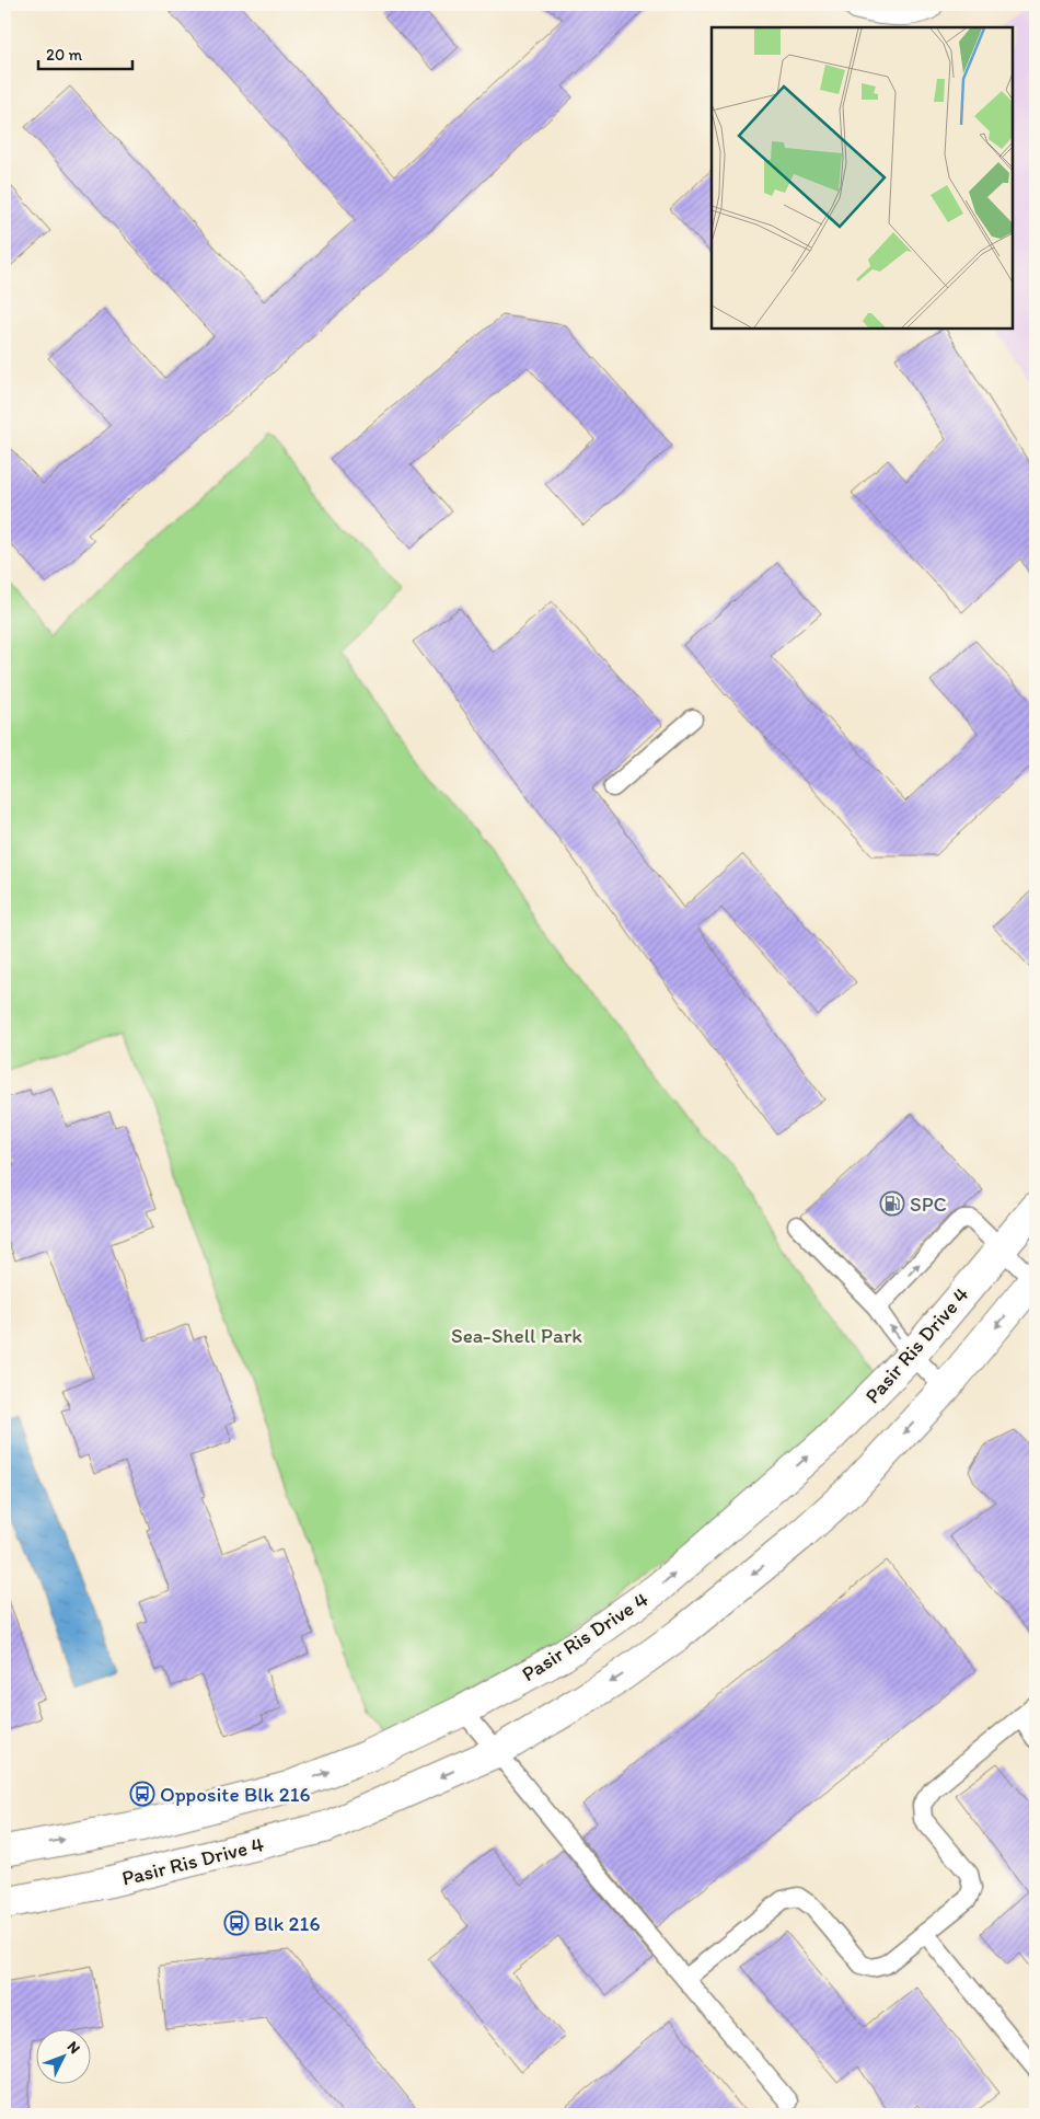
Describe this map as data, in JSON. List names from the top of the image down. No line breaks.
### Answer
{"streets":{"street":["Pasir Ris Drive 4"]},"parks":["Sea-Shell Park"],"places":{"fuel station":["SPC"],"bus stop":["Opposite Blk 216","Blk 216"]},"scale_bar":"20 m","north":"top right"}
